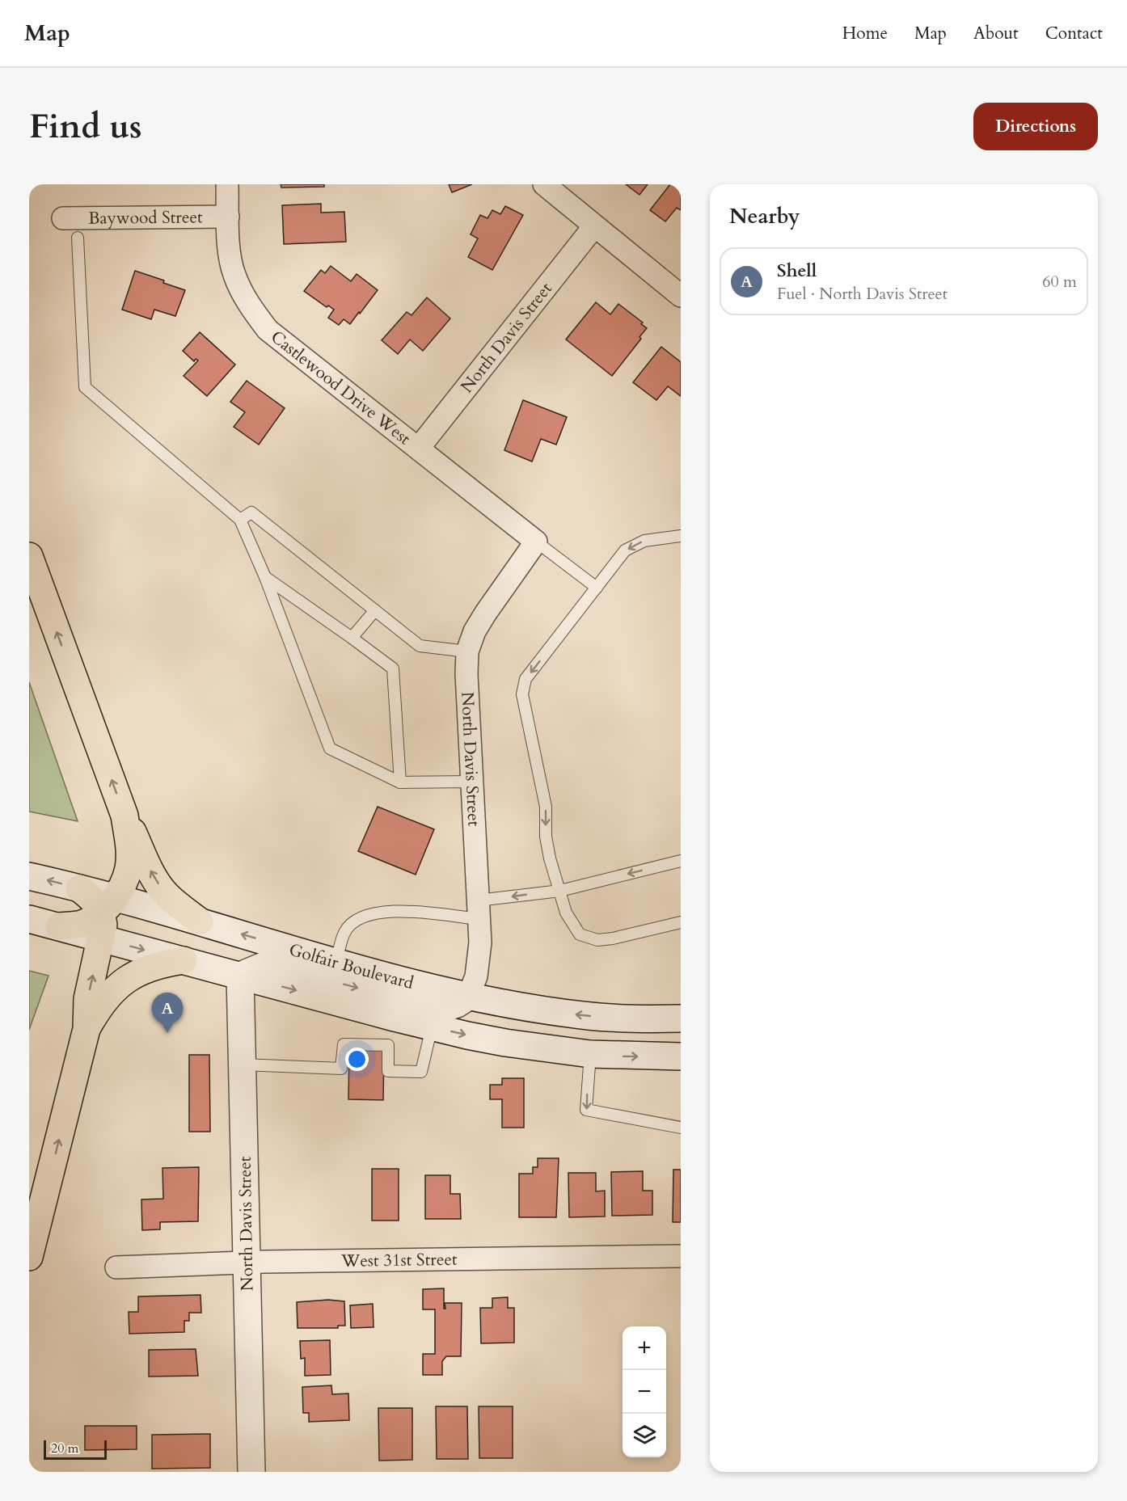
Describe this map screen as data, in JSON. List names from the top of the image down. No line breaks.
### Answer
{"streets":{"main road":["North Davis Street","Golfair Boulevard"],"street":["Baywood Street","Castlewood Drive West","West 31st Street"]},"crossings":[["Baywood Street","Castlewood Drive West"],["North Davis Street","Castlewood Drive West"],["North Davis Street","Golfair Boulevard"],["North Davis Street","West 31st Street"]],"scale_bar":"20 m","page":{"header":"Map","nav":["Home","Map","About","Contact"],"buttons":"Directions","title":"Find us","heading":"Nearby","list":[{"mark":"A","name":"Shell","note":"Fuel · North Davis Street","value":"60 m"}],"pins":"A","map_buttons":["+","−"],"scale":"20 m"}}
